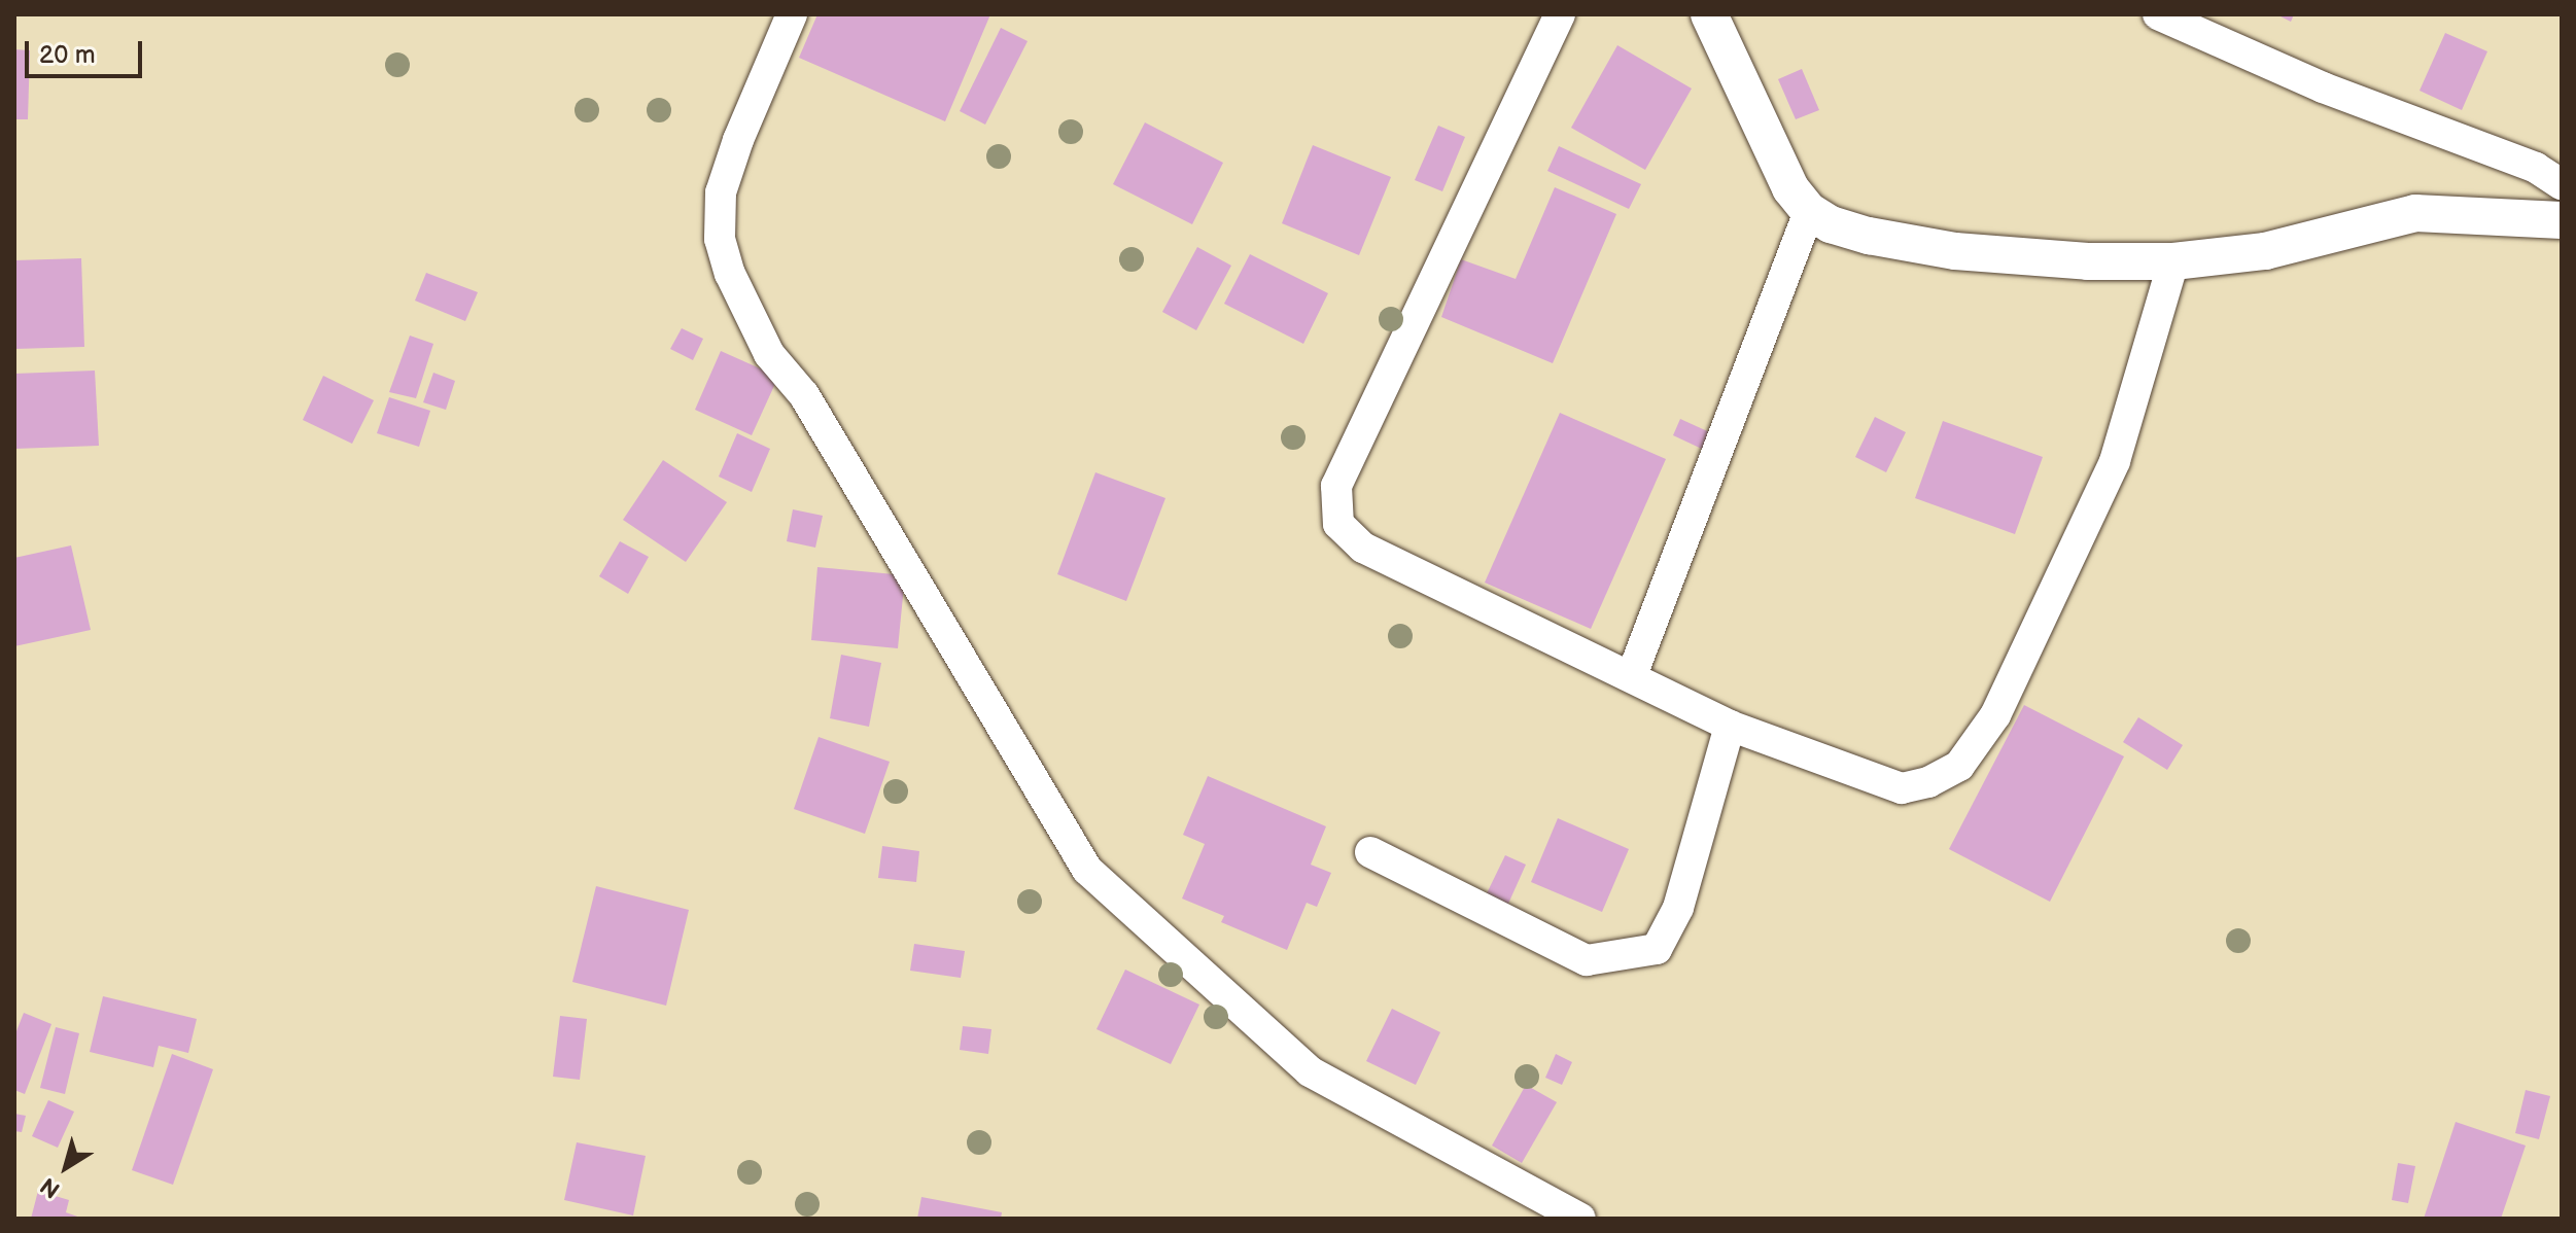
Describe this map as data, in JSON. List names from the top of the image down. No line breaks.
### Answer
{"scale_bar":"20 m","north":"bottom left"}
